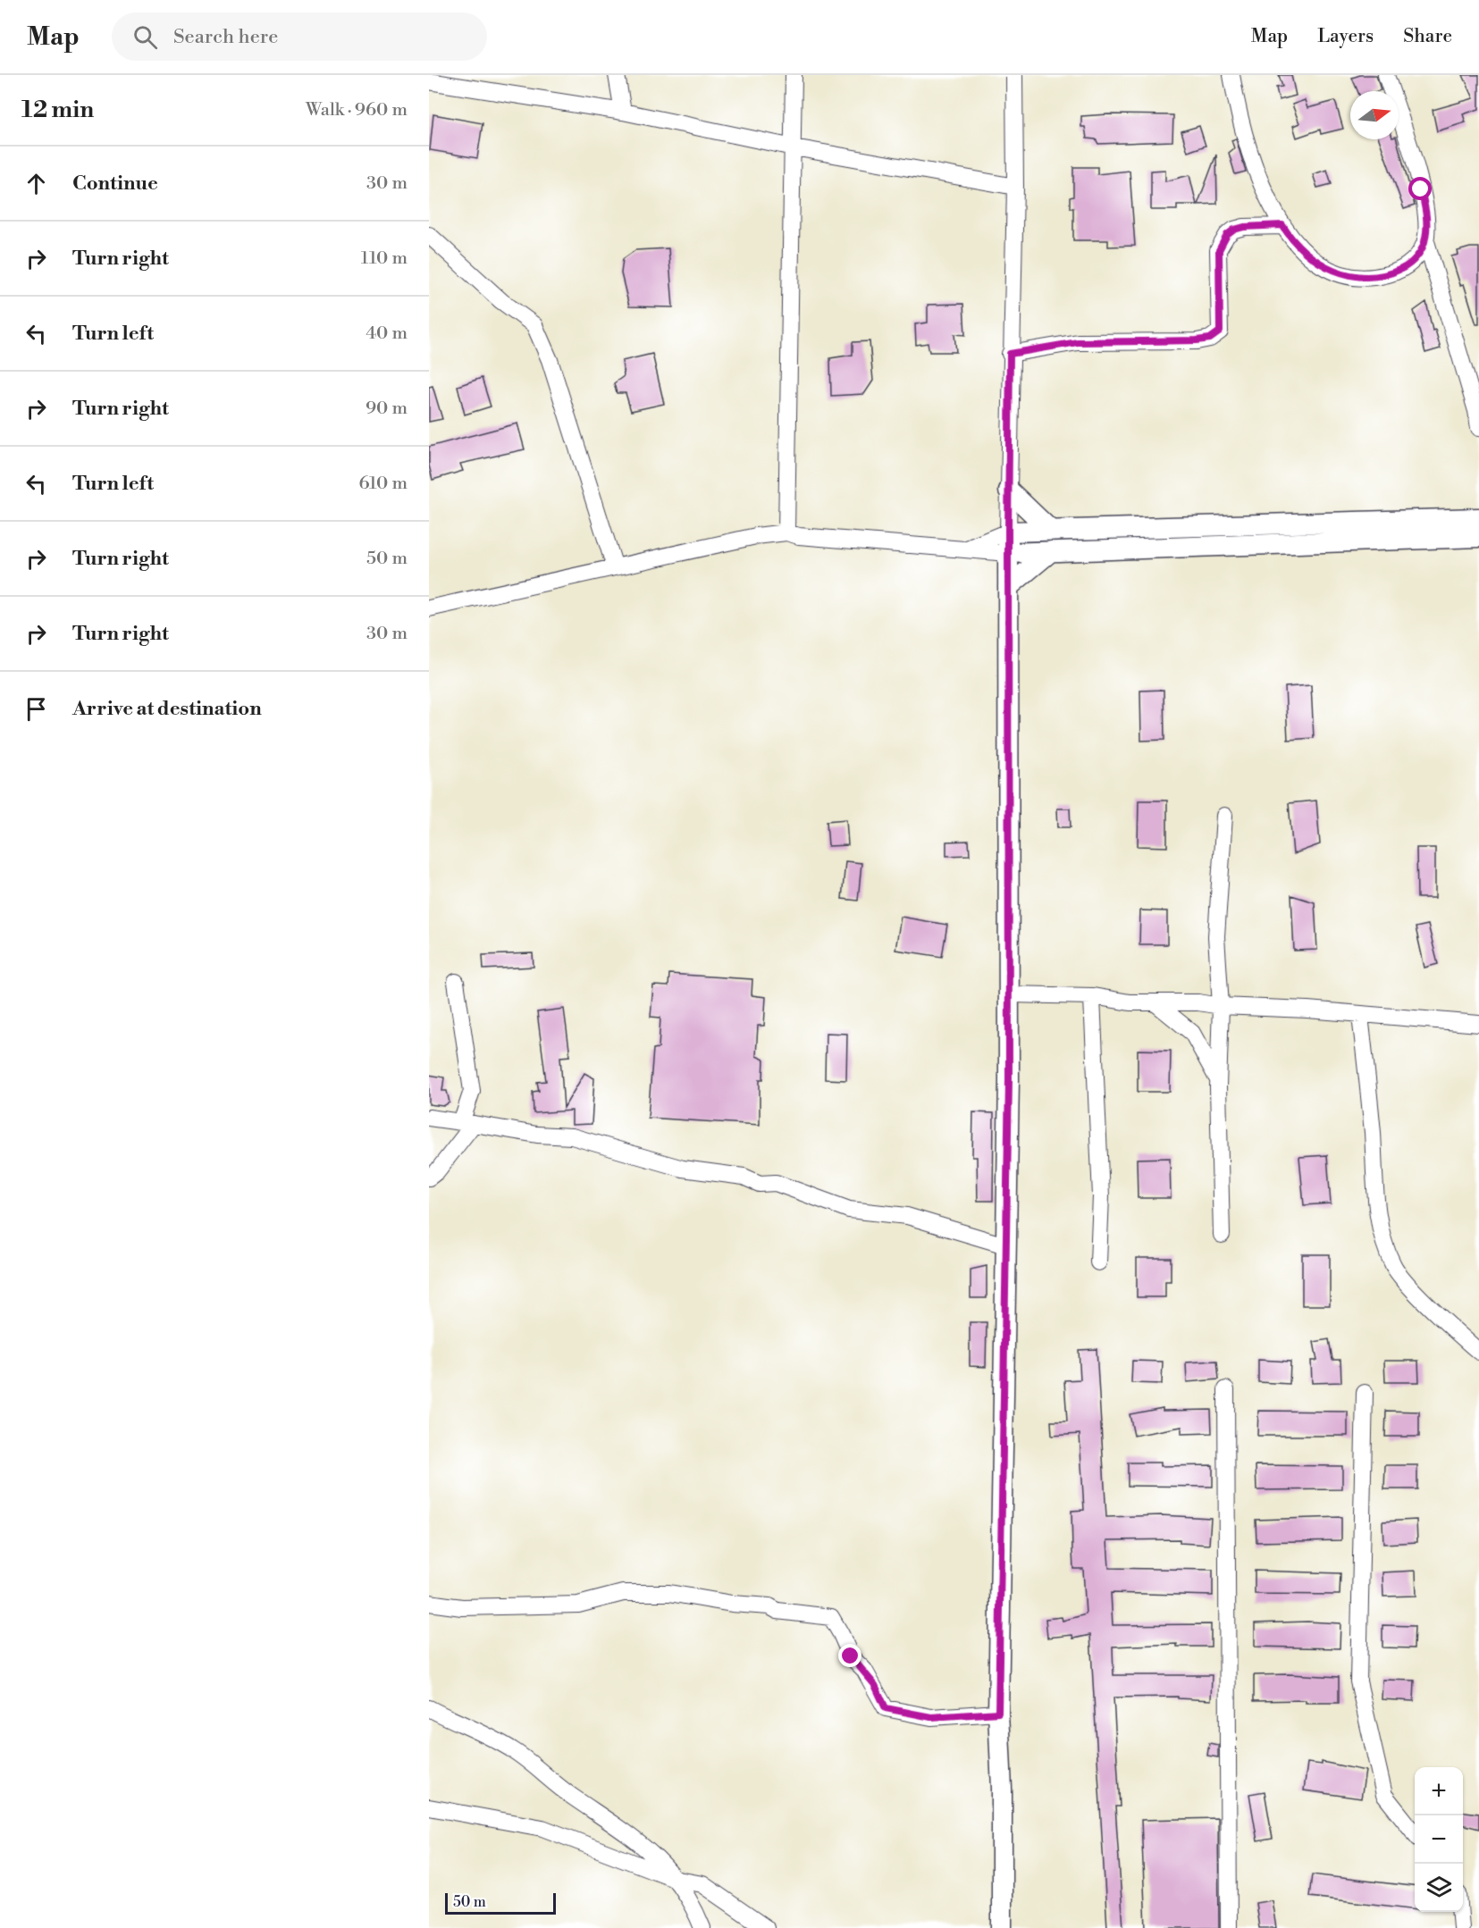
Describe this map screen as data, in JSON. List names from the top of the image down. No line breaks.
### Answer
{"scale_bar":"50 m","north":"right","page":{"header":"Map","search":"Search here","nav":["Map","Layers","Share"],"heading":["12 min","Walk · 960 m"],"list":[["Continue","30 m"],["Turn right","110 m"],["Turn left","40 m"],["Turn right","90 m"],["Turn left","610 m"],["Turn right","50 m"],["Turn right","30 m"],"Arrive at destination"],"map_buttons":["+","−"],"scale":"50 m"}}
